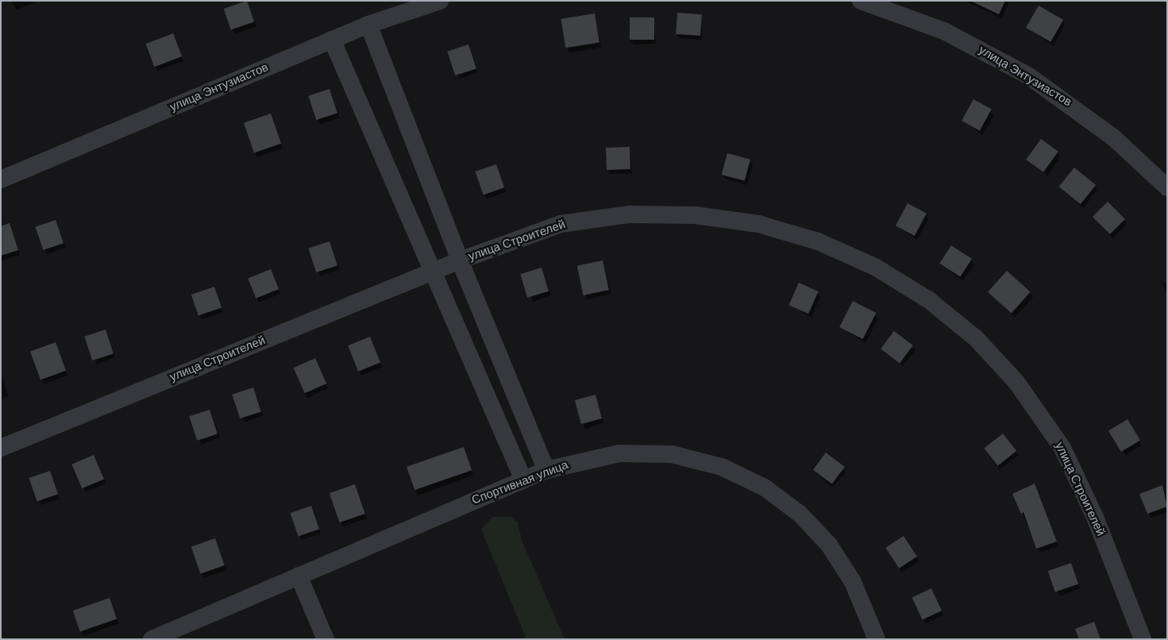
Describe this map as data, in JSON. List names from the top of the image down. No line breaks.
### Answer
{"streets":{"street":["улица Энтузиастов","улица Строителей","Спортивная улица"]}}
